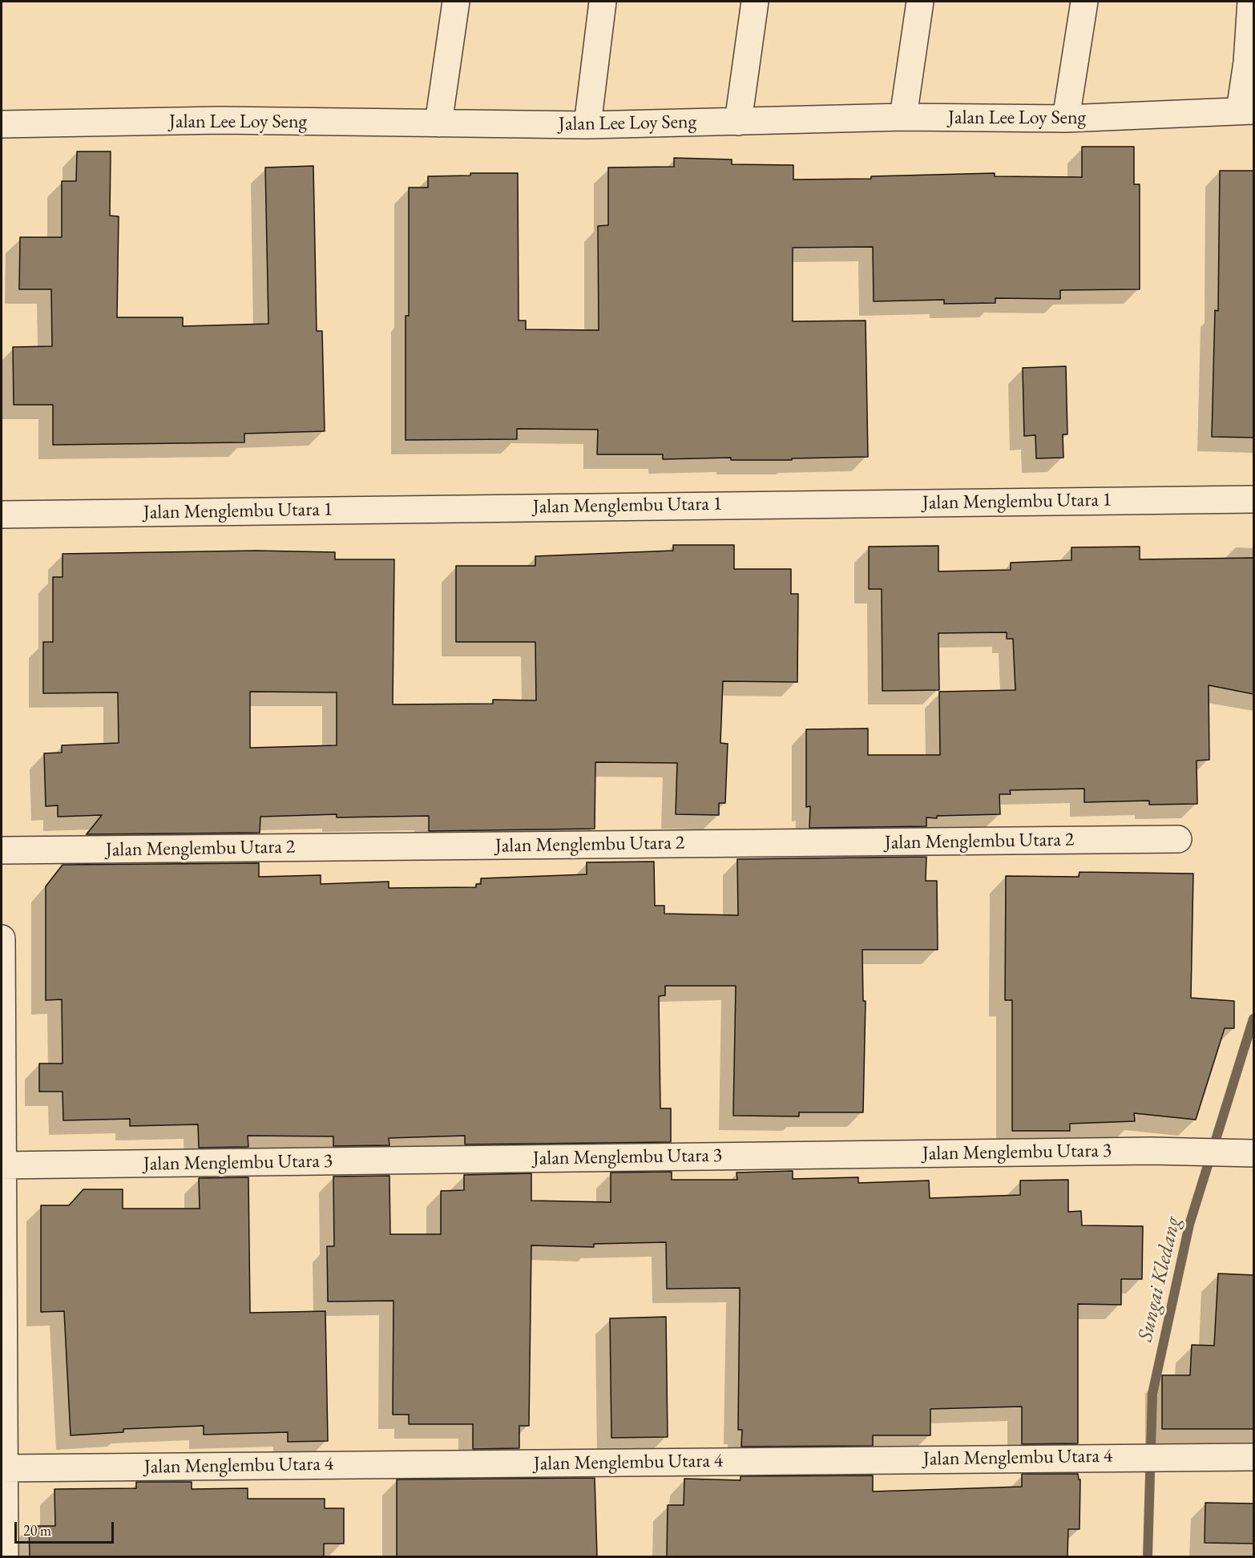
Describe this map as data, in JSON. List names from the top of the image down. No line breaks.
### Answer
{"streets":{"street":["Jalan Lee Loy Seng","Jalan Menglembu Utara 1","Jalan Menglembu Utara 2","Jalan Menglembu Utara 3","Jalan Menglembu Utara 4"]},"water":["Sungai Kledang"],"scale_bar":"20 m"}
